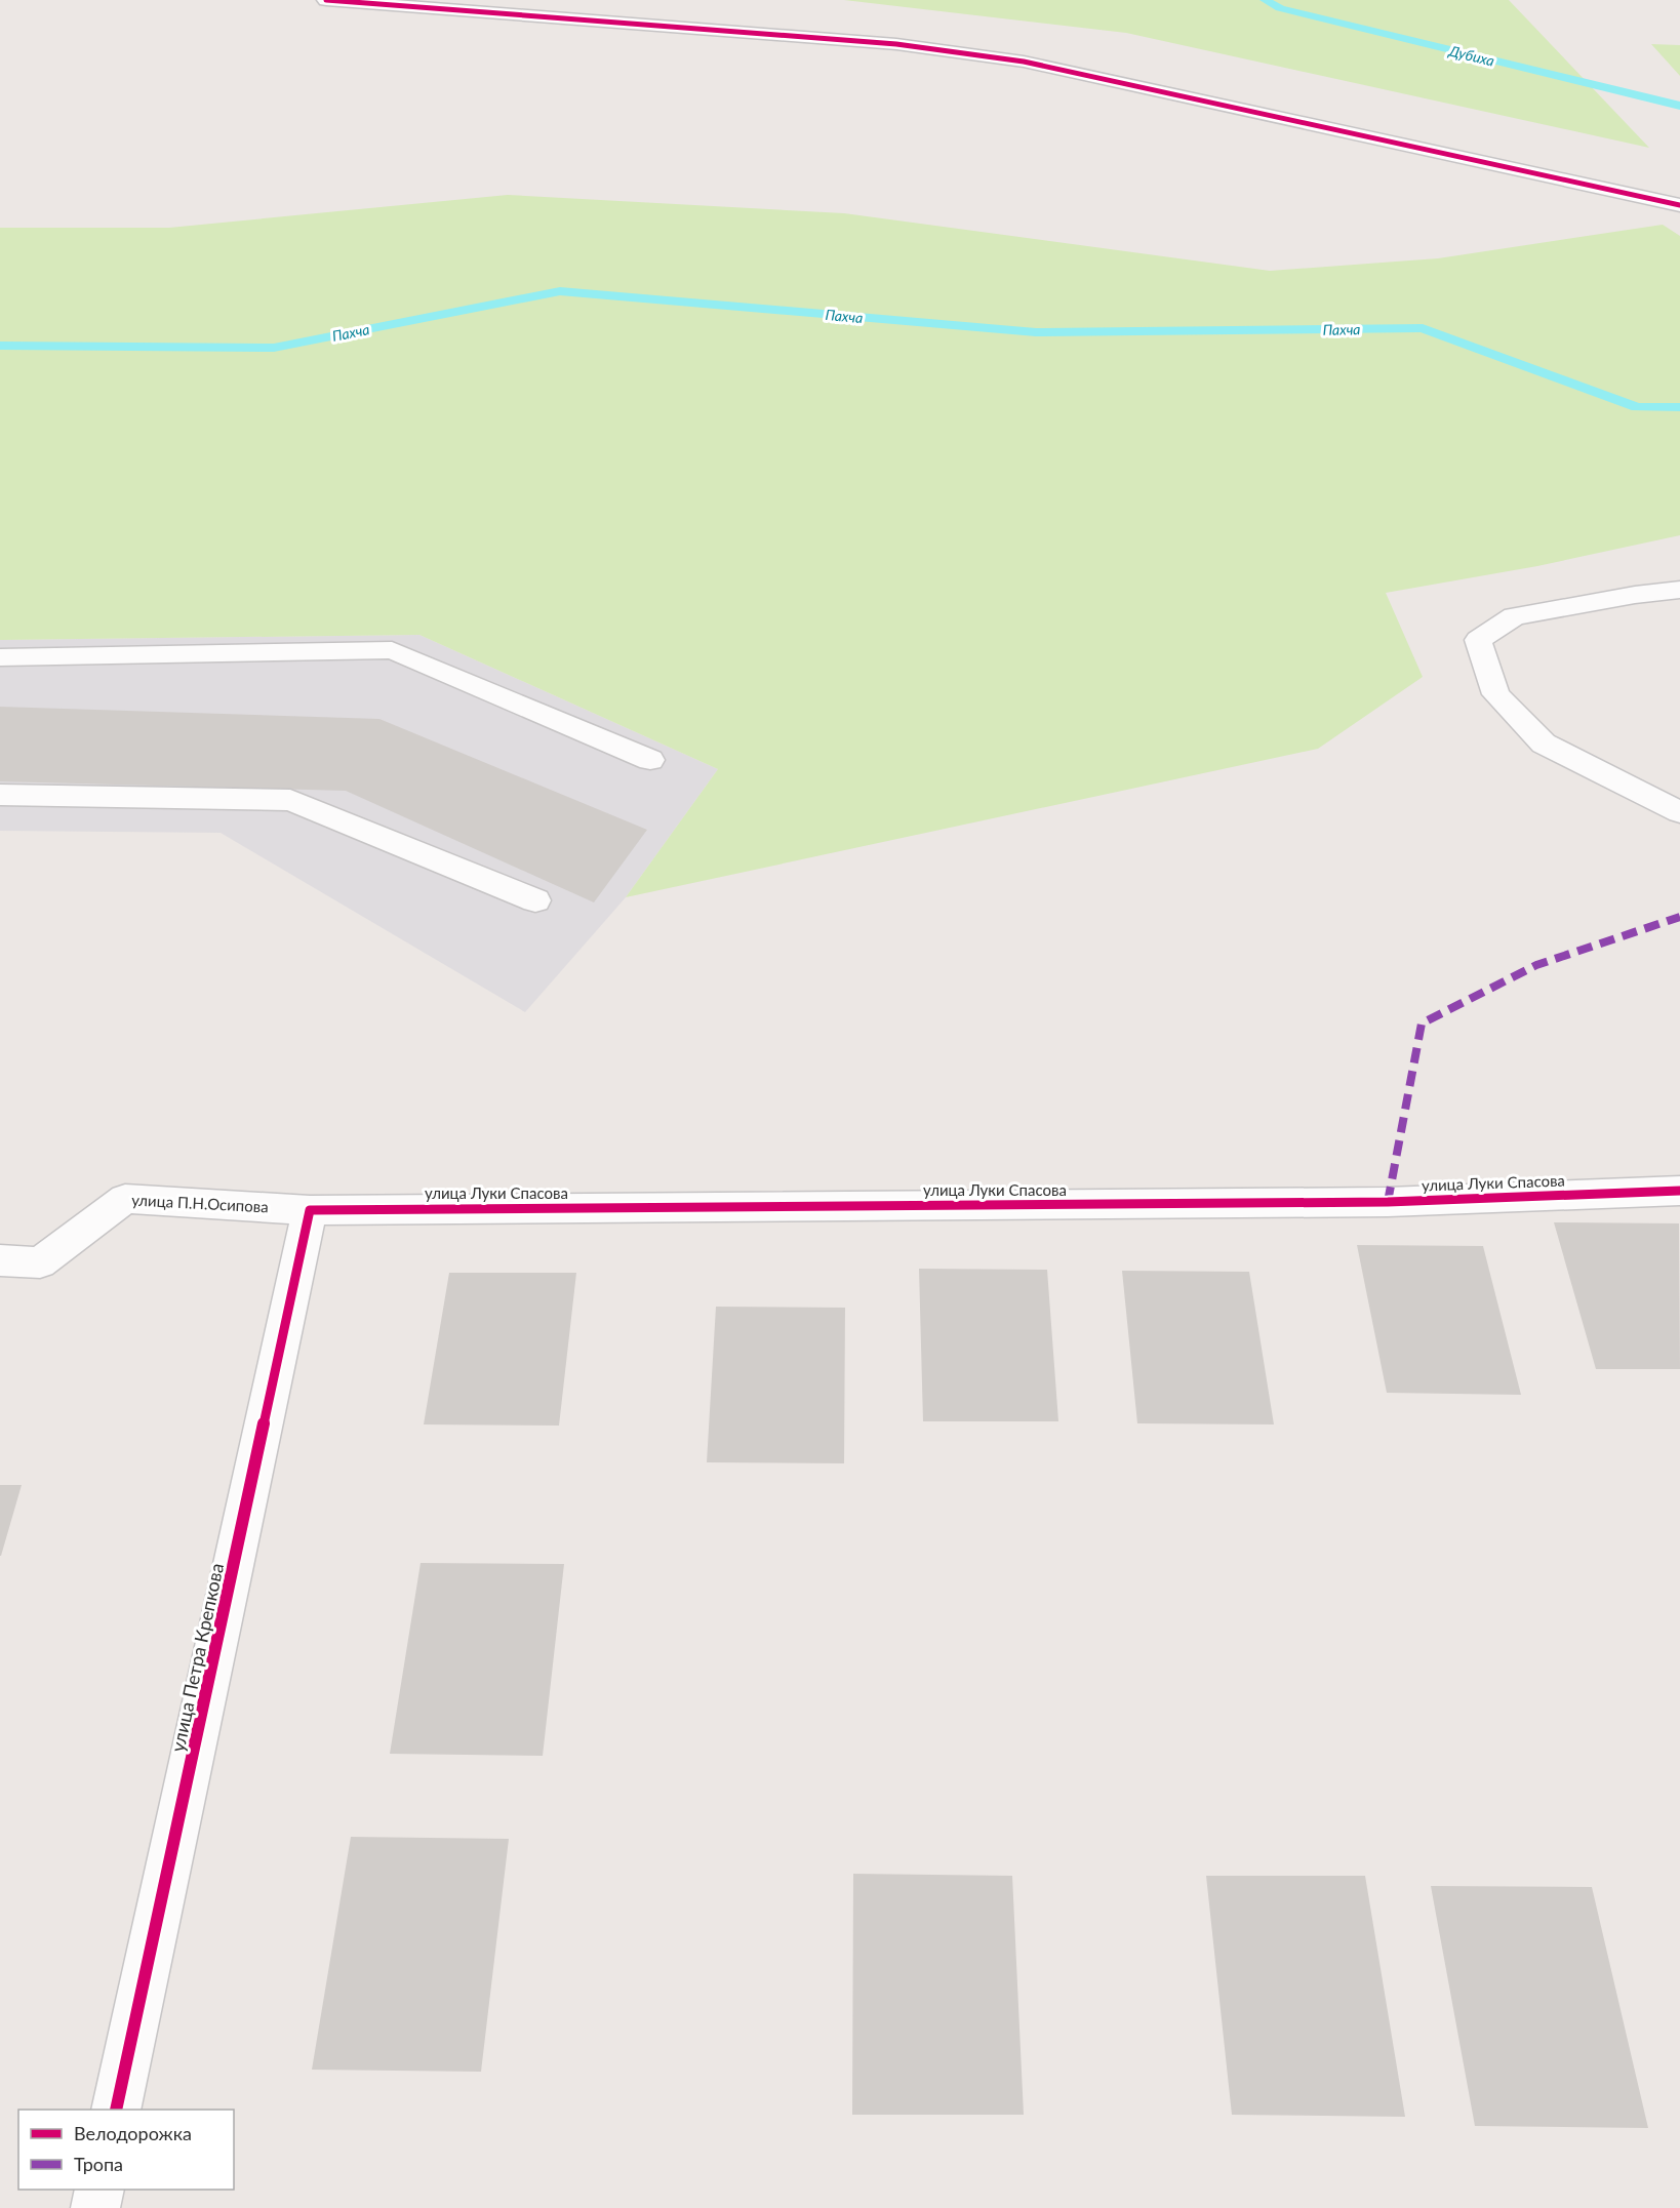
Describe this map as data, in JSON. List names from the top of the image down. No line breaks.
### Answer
{"streets":{"street":["улица Луки Спасова","улица П.Н.Осипова","улица Петра Крепкова"]},"crossings":[["улица Луки Спасова","улица П.Н.Осипова"],["улица Луки Спасова","улица Петра Крепкова"],["улица П.Н.Осипова","улица Петра Крепкова"]],"water":["Дубиха","Пахча"],"legend":["Велодорожка","Тропа"]}
